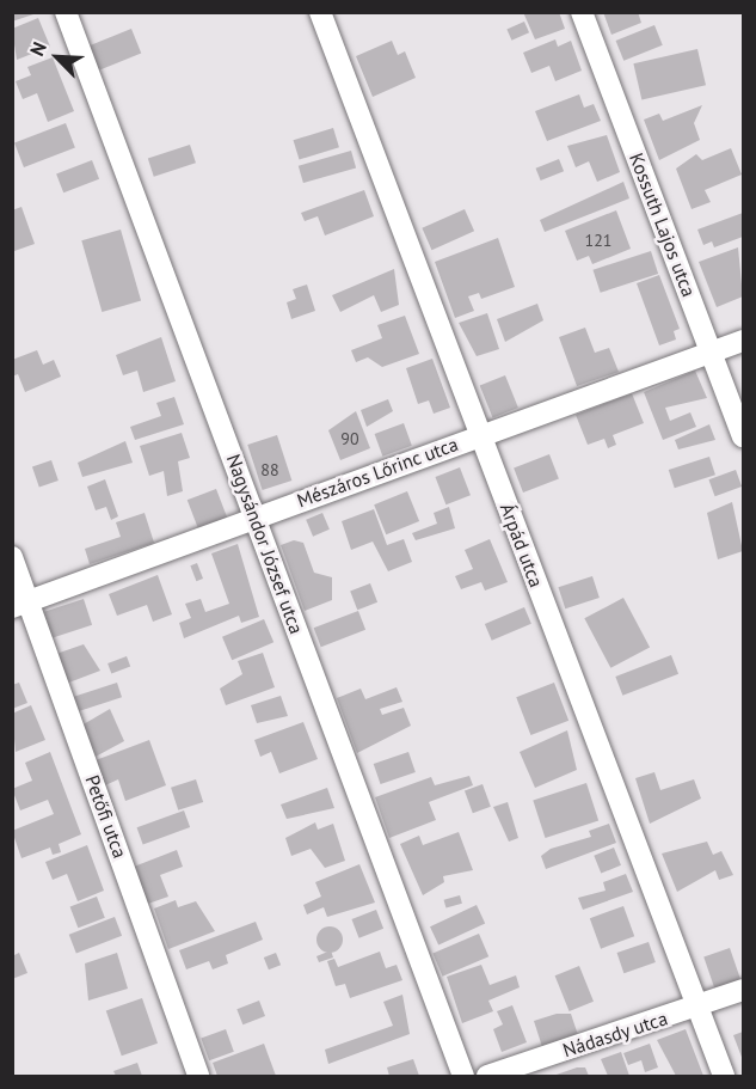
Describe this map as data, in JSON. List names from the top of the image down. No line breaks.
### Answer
{"streets":{"street":["Kossuth Lajos utca","Mészáros Lőrinc utca","Nagysándor József utca","Árpád utca","Petőfi utca","Nádasdy utca"]},"crossings":[["Kossuth Lajos utca","Mészáros Lőrinc utca"],["Mészáros Lőrinc utca","Nagysándor József utca"],["Mészáros Lőrinc utca","Árpád utca"],["Mészáros Lőrinc utca","Petőfi utca"],["Árpád utca","Nádasdy utca"]],"house_numbers":["121","90","88"],"north":"top left"}
